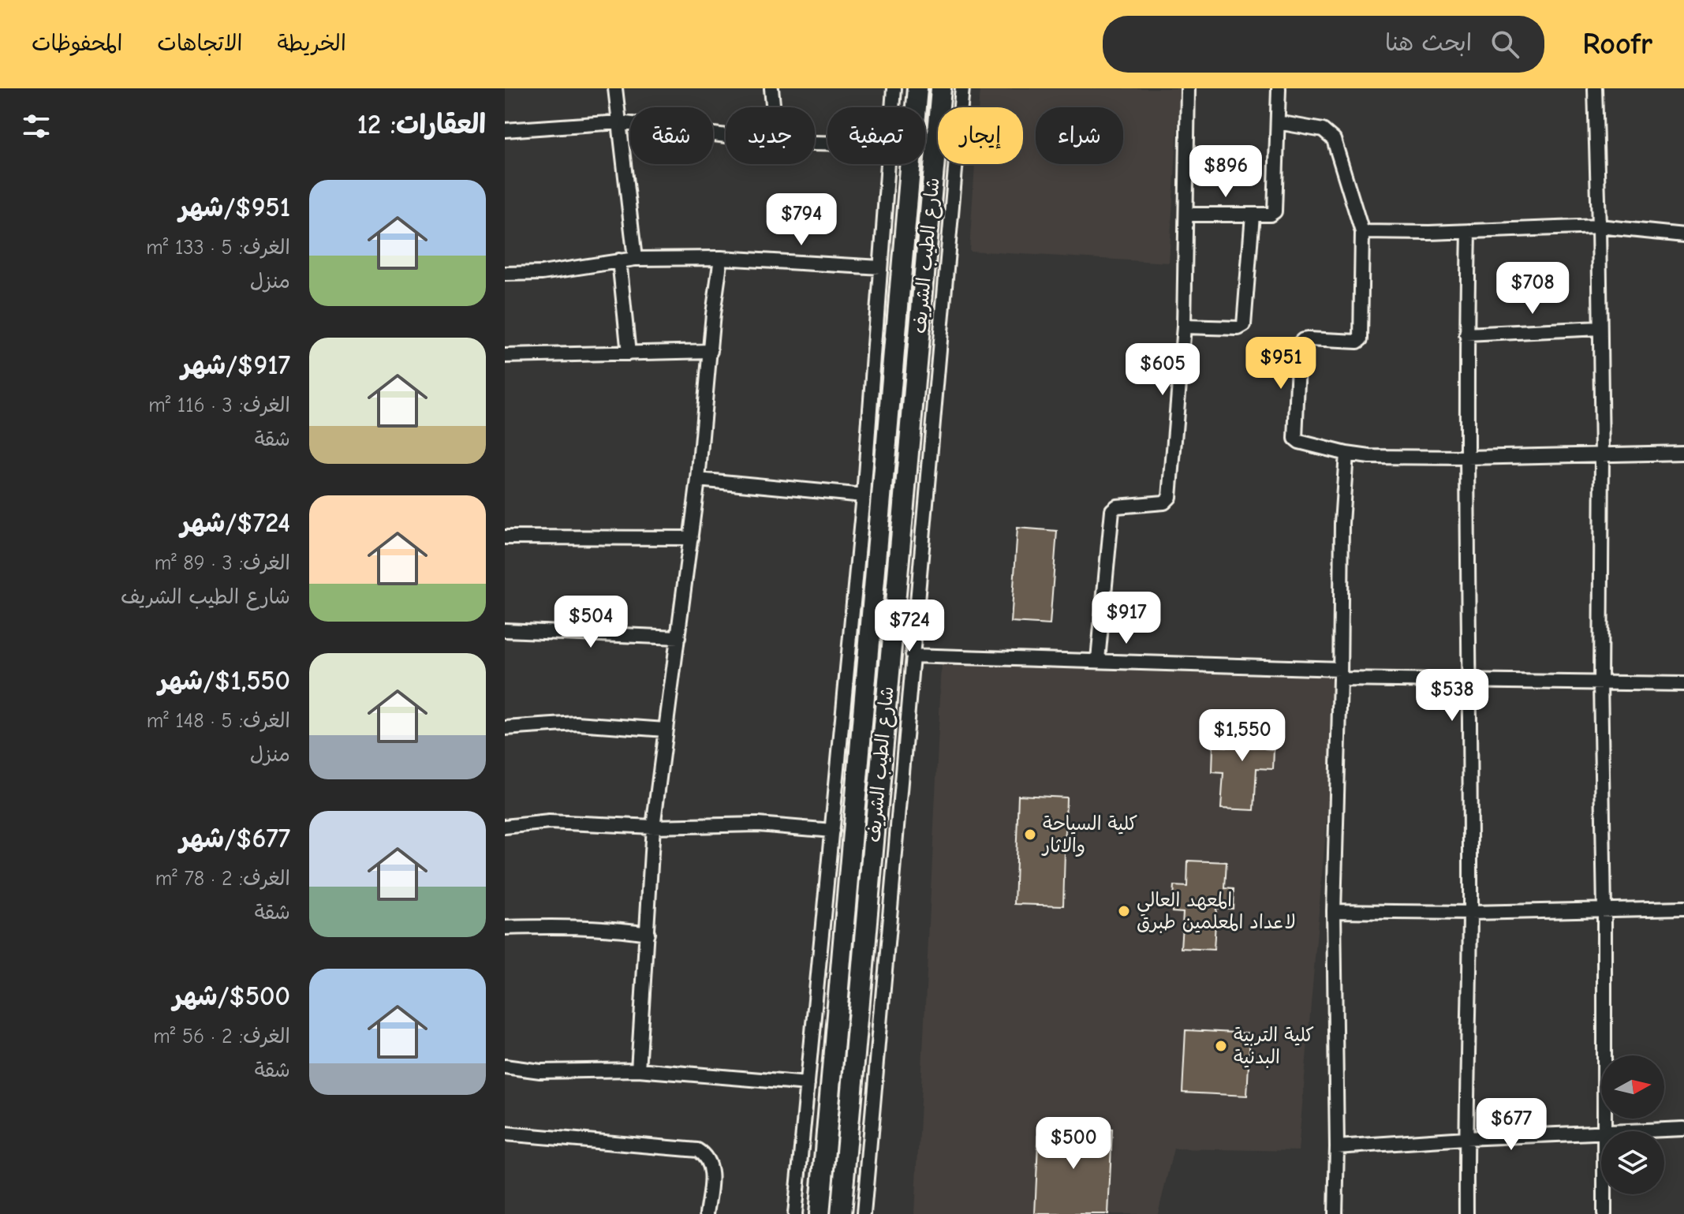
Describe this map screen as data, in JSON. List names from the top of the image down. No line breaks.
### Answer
{"streets":{"main road":["شارع الطيب الشريف"]},"places":["كلية السياحة والاثار","المعهد العالي لاعداد المعلمين طبرق","كلية التربية البدنية"],"north":"right","page":{"header":"Roofr","search":"ابحث هنا","nav":["الخريطة","الاتجاهات","المحفوظات"],"heading":"العقارات: 12","chip":["شراء","إيجار","تصفية","جديد","شقة"],"price":["$896","$794","$708","$951","$605","$917","$504","$724","$538","$1,550","$677","$500"],"list":[{"name":"$951/شهر","note":"الغرف: 5 · 133 m² · منزل"},{"name":"$917/شهر","note":"الغرف: 3 · 116 m² · شقة"},{"name":"$724/شهر","note":"الغرف: 3 · 89 m² · شارع الطيب الشريف"},{"name":"$1,550/شهر","note":"الغرف: 5 · 148 m² · منزل"},{"name":"$677/شهر","note":"الغرف: 2 · 78 m² · شقة"},{"name":"$500/شهر","note":"الغرف: 2 · 56 m² · شقة"}]}}
